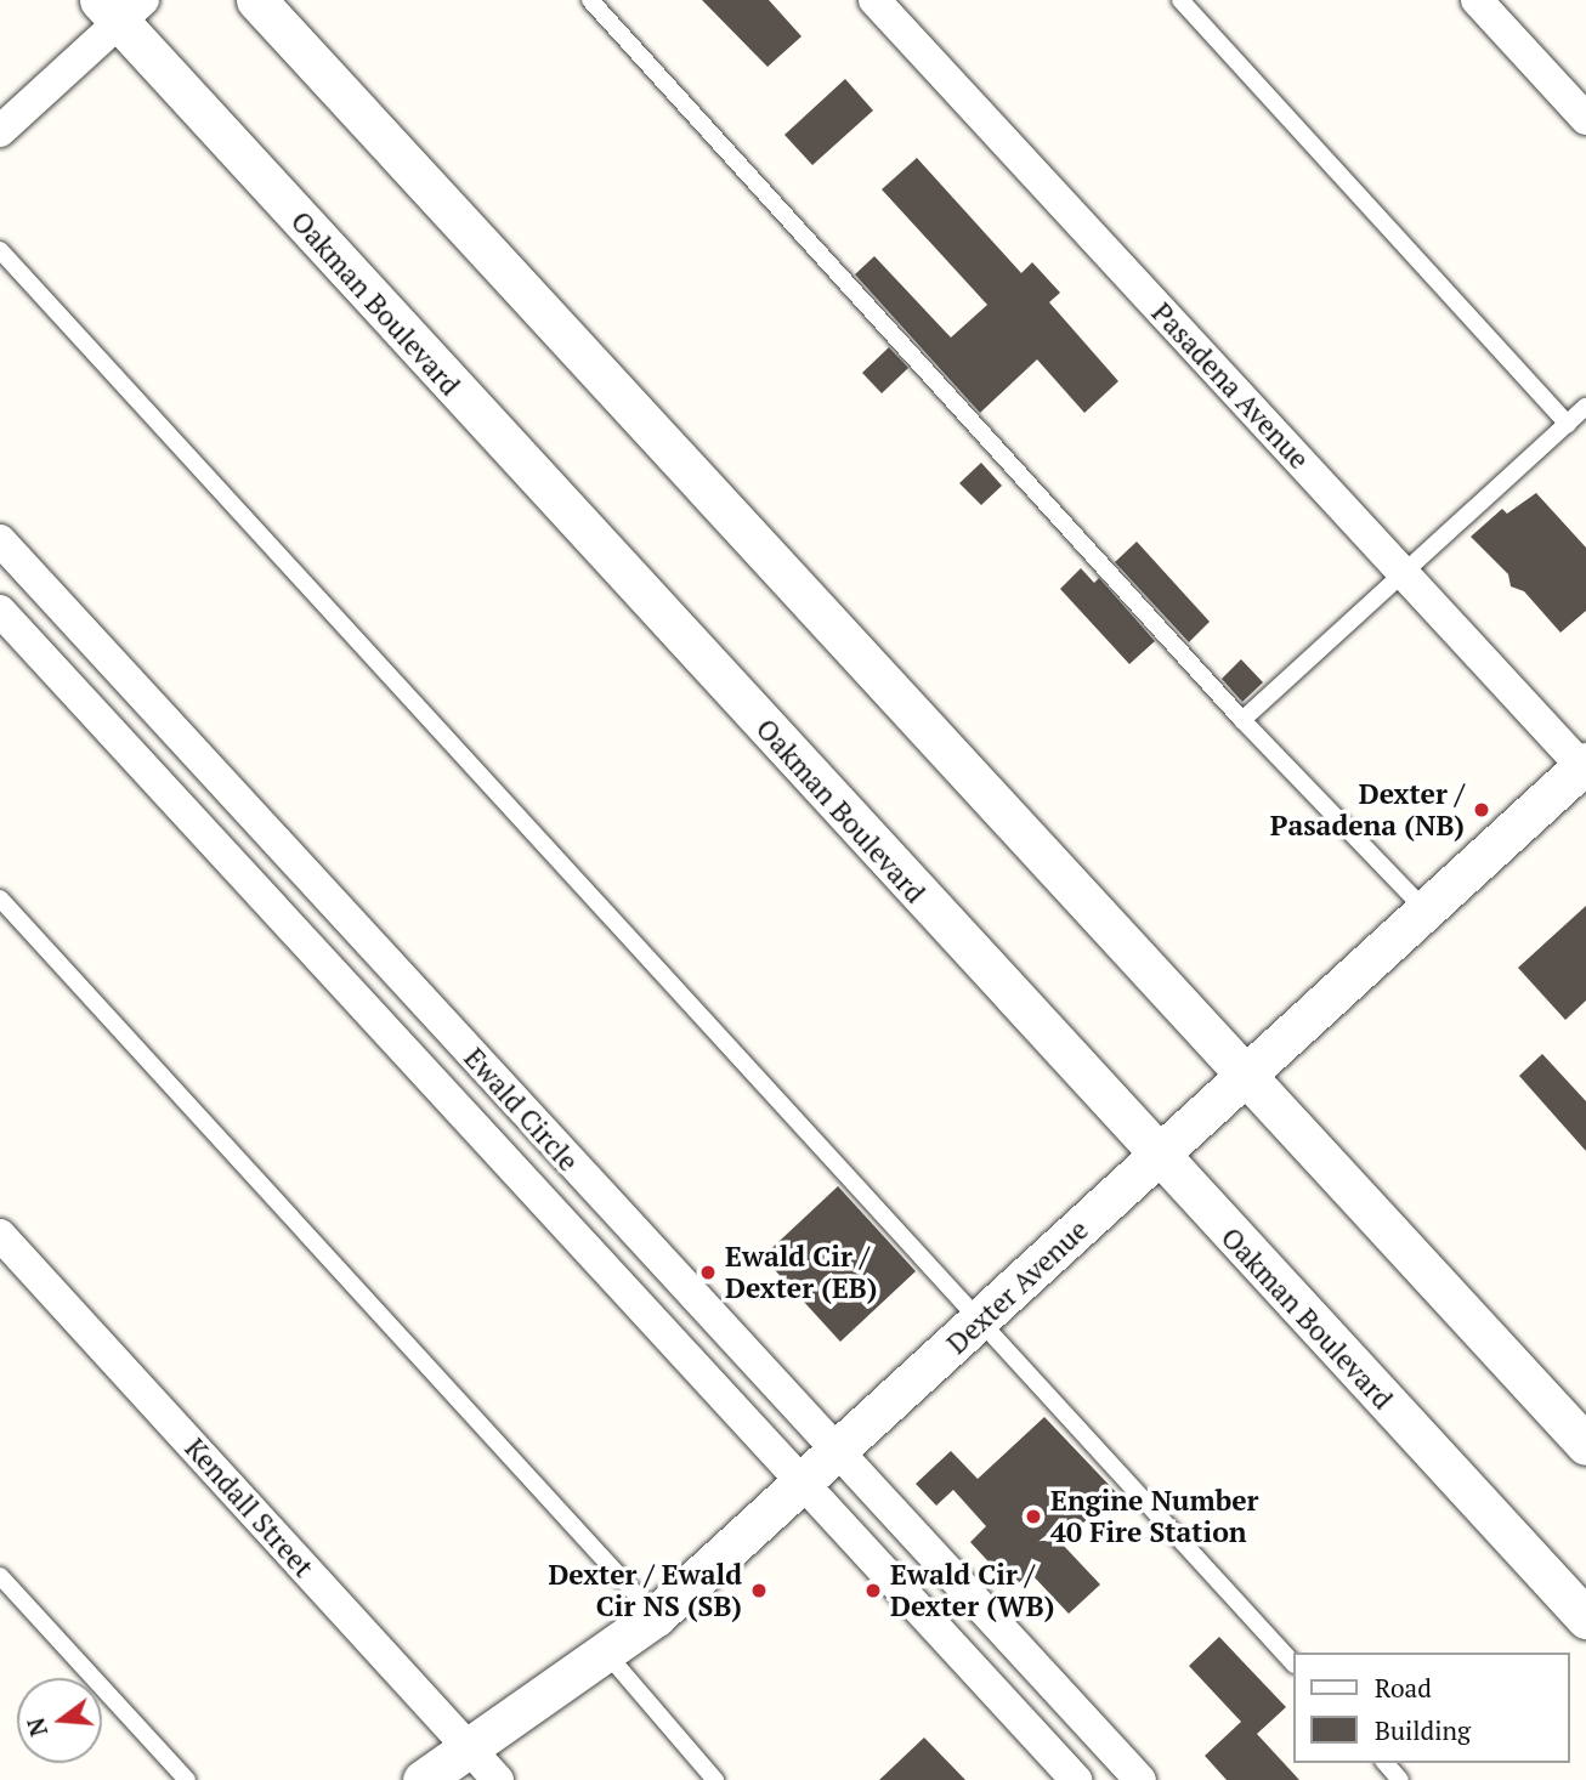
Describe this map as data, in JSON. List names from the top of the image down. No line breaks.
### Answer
{"streets":{"street":["Oakman Boulevard","Pasadena Avenue","Ewald Circle","Dexter Avenue","Kendall Street"]},"crossings":[["Oakman Boulevard","Dexter Avenue"],["Pasadena Avenue","Dexter Avenue"],["Ewald Circle","Dexter Avenue"],["Dexter Avenue","Kendall Street"]],"places":["Dexter / Pasadena (NB)","Ewald Cir / Dexter (EB)","Engine Number 40 Fire Station","Dexter / Ewald Cir NS (SB)","Ewald Cir / Dexter (WB)"],"legend":["Road","Building"],"north":"left"}
